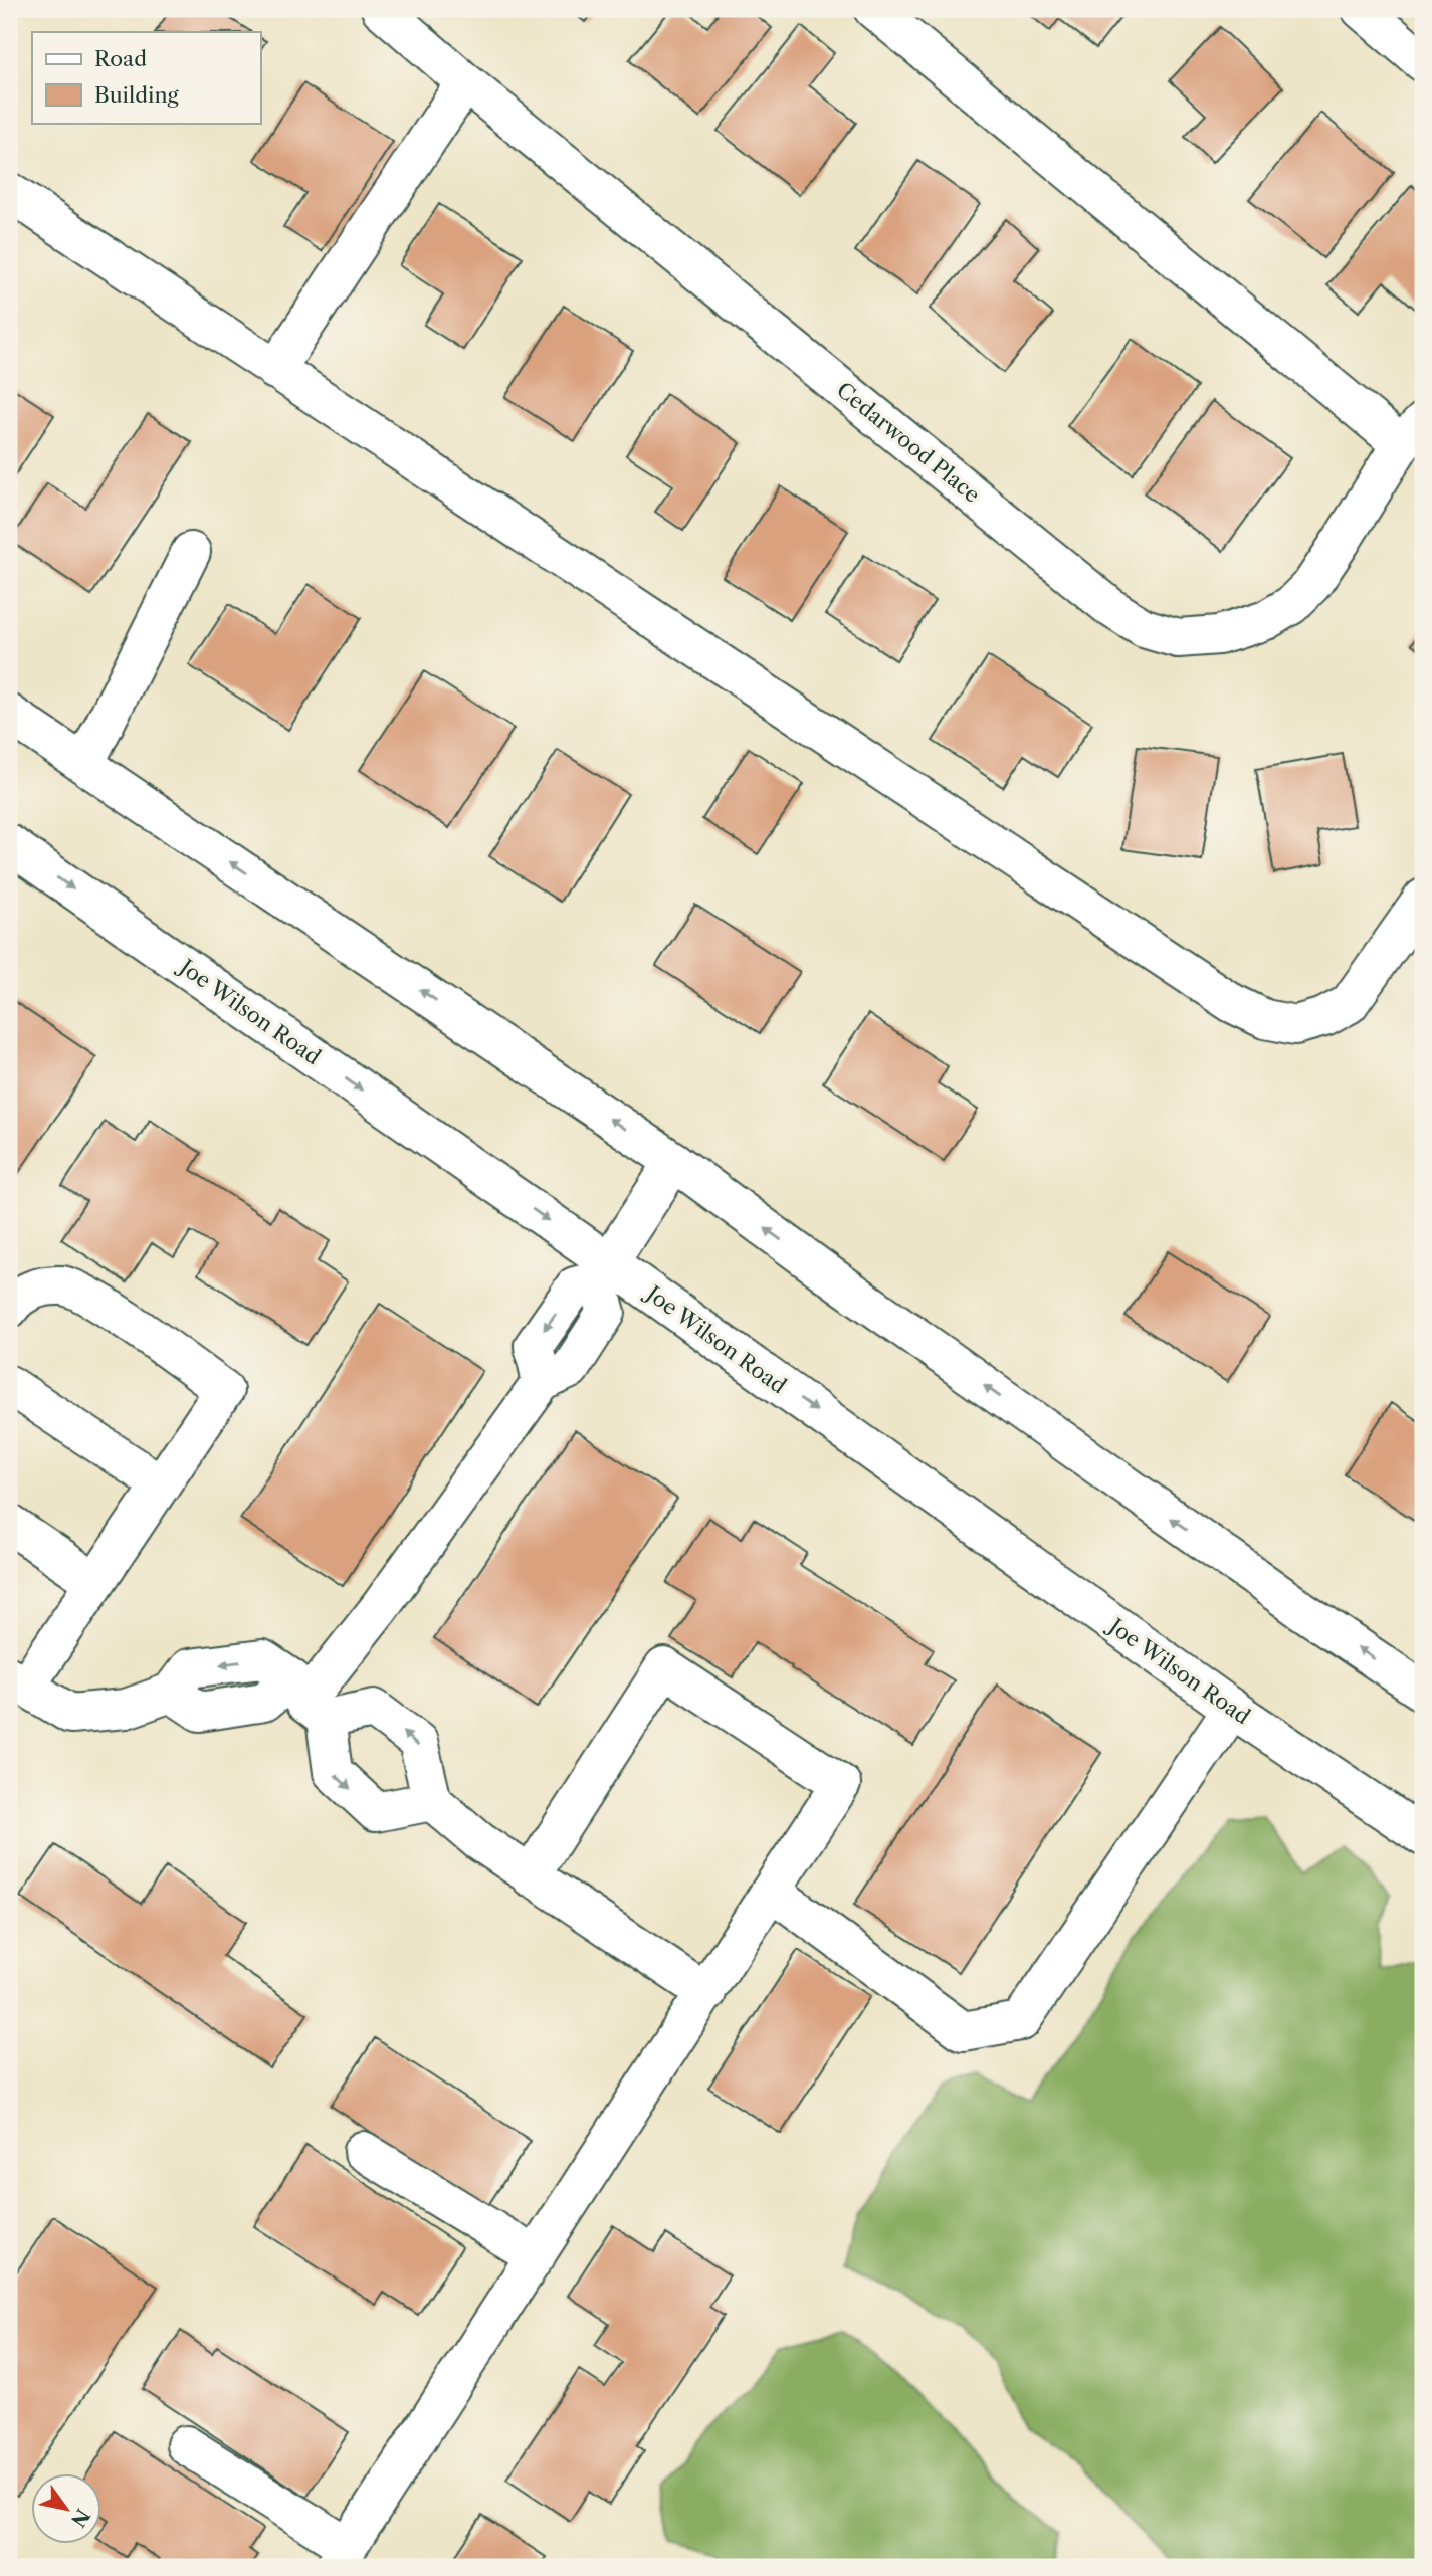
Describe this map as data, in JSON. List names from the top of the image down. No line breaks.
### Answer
{"streets":{"main road":["Cedarwood Place","Joe Wilson Road"]},"legend":["Road","Building"],"north":"bottom right"}
